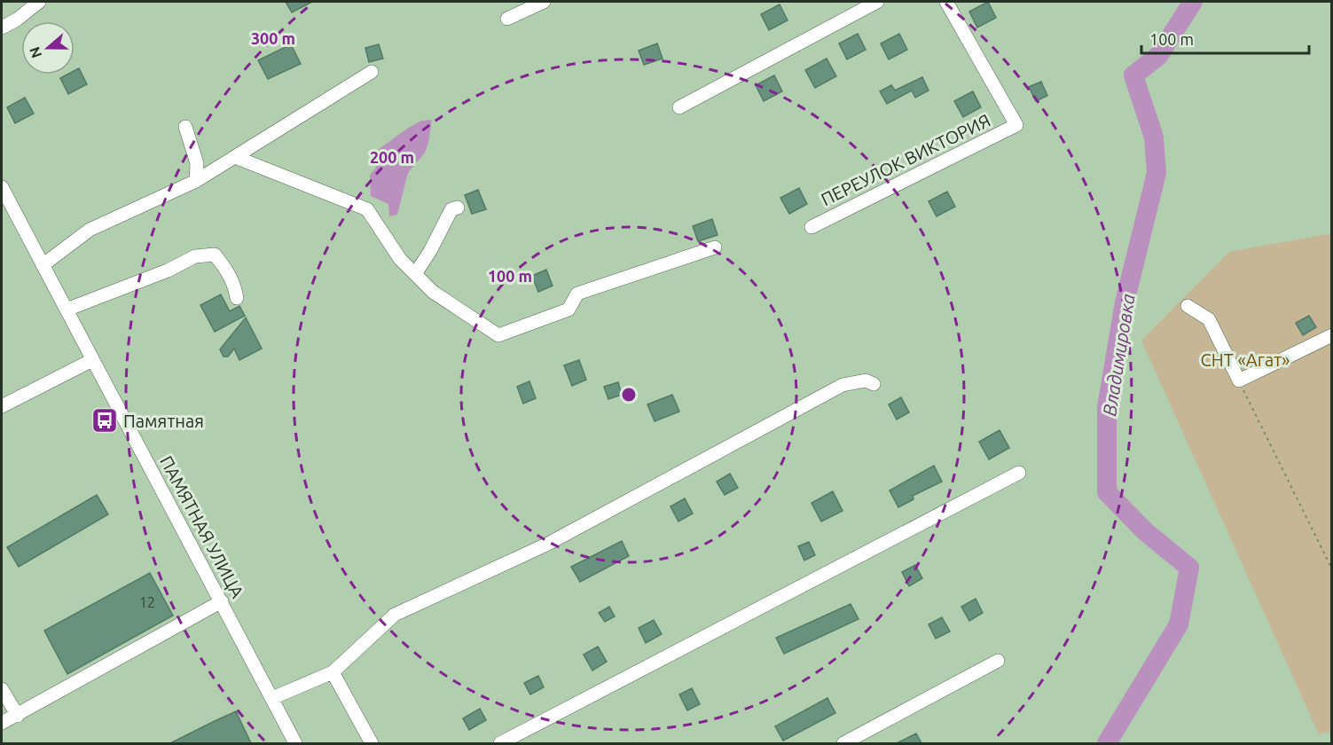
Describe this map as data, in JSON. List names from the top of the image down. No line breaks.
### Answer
{"streets":{"street":["ПЕРЕУЛОК ВИКТОРИЯ","ПАМЯТНАЯ УЛИЦА"]},"water":["Владимировка"],"parks":["СНТ «Агат»"],"places":{"bus stop":["Памятная"]},"house_numbers":["12"],"scale_bar":"100 m","north":"left","rings":["300 m","200 m","100 m"]}
